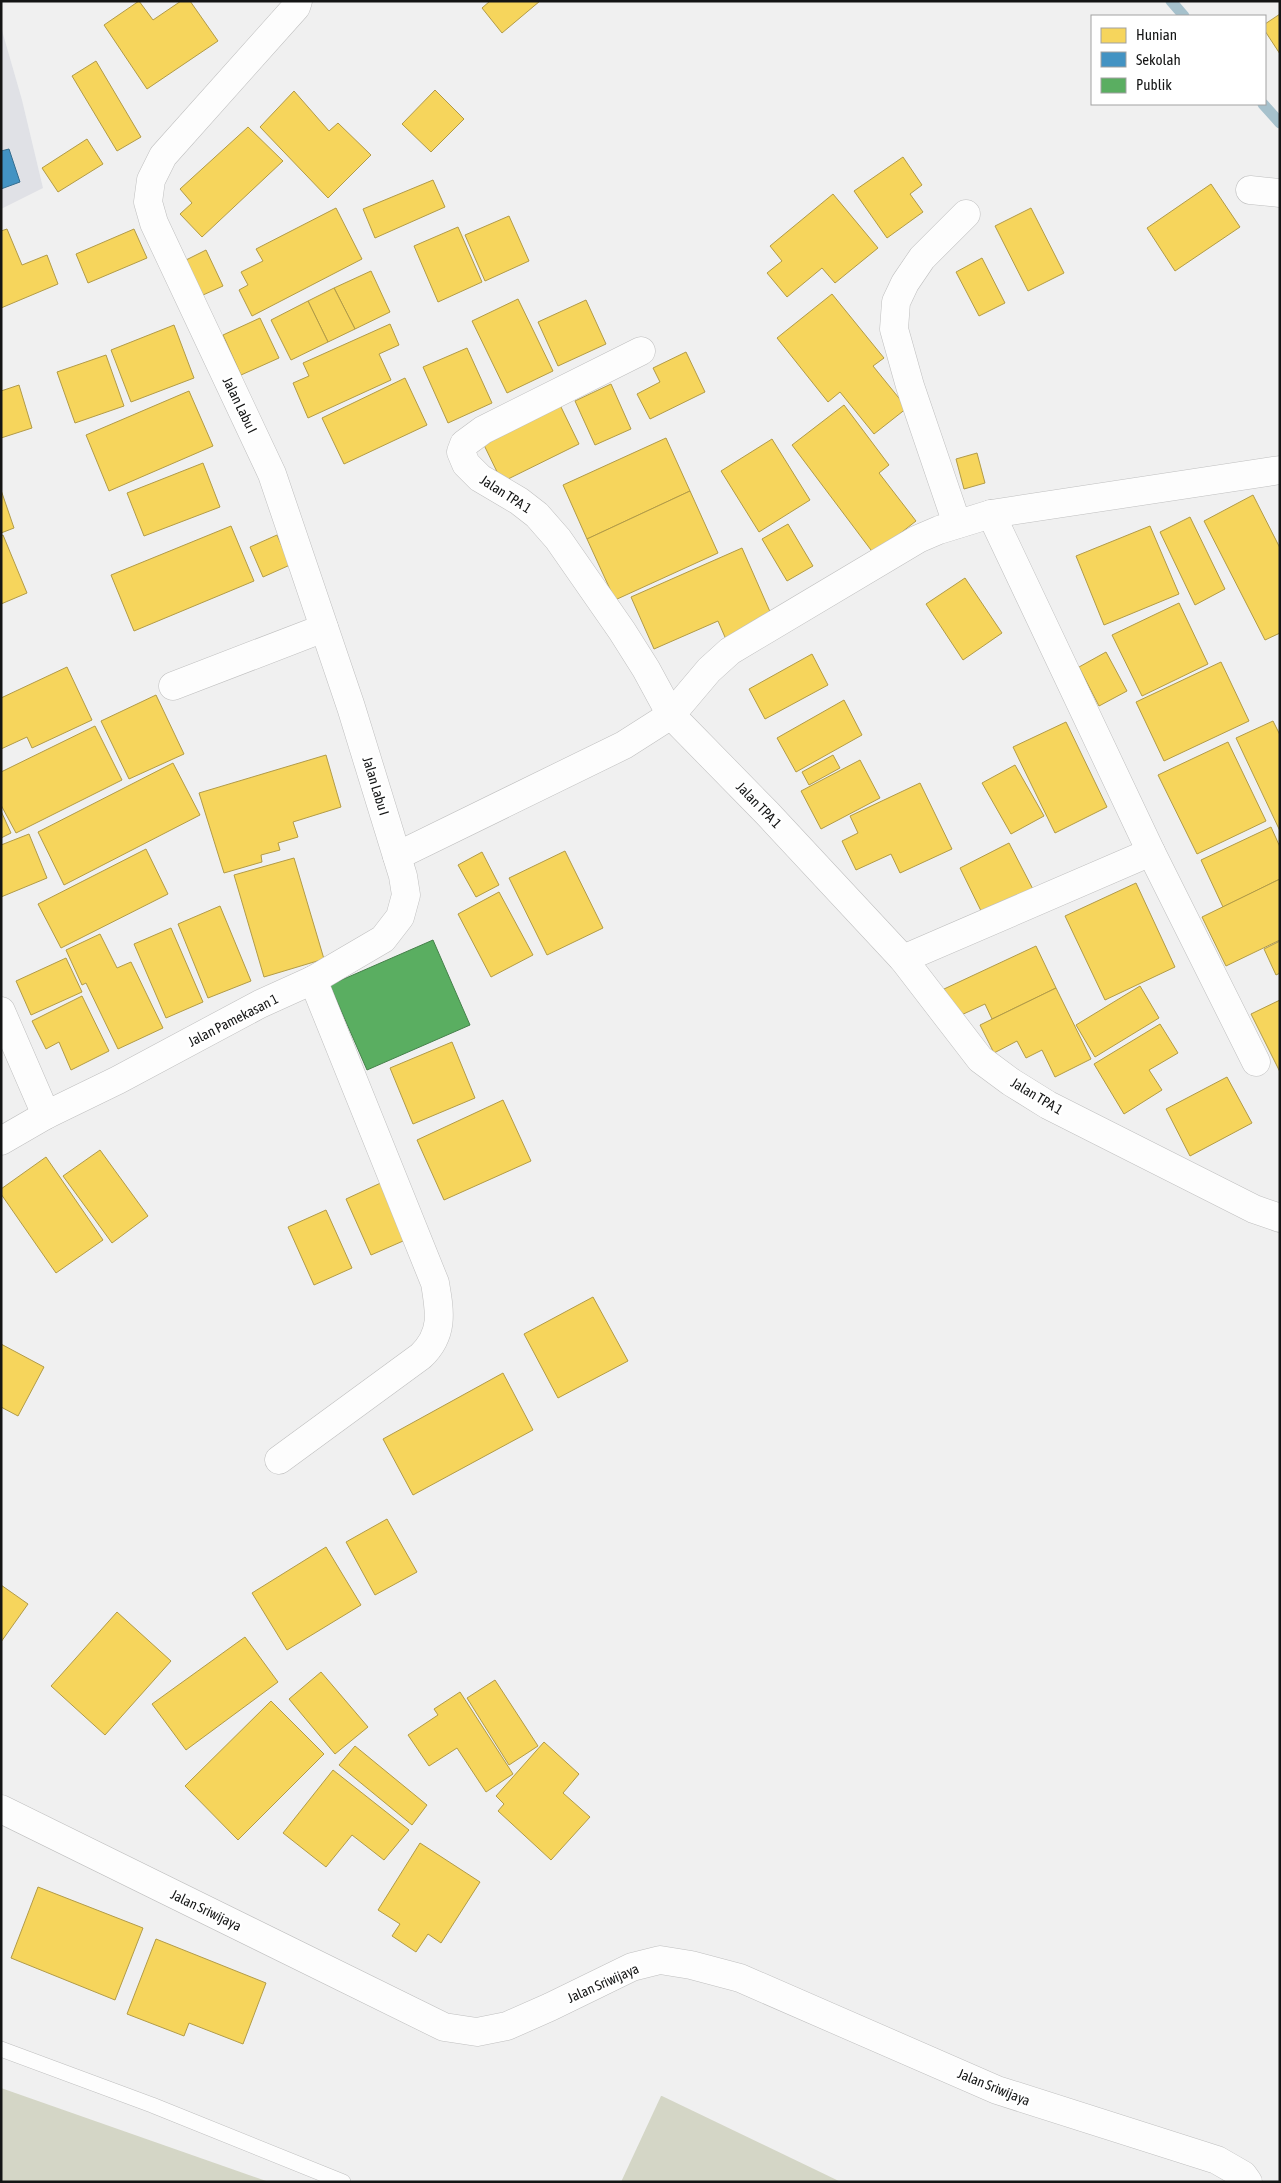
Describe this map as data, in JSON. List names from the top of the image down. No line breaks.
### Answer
{"streets":{"street":["Jalan Labu I","Jalan TPA 1","Jalan Pamekasan 1","Jalan Sriwijaya"]},"crossings":[["Jalan Labu I","Jalan Pamekasan 1"]],"legend":["Hunian","Sekolah","Publik"]}
